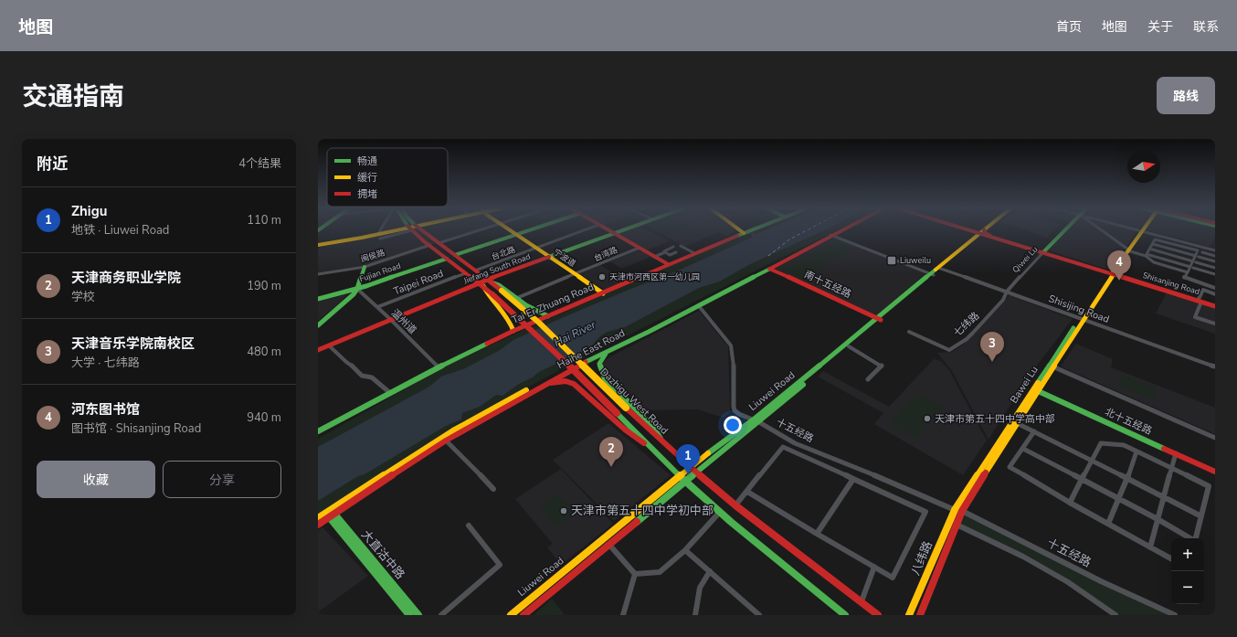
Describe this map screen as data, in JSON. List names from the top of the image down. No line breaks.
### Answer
{"streets":{"main road":["宁波道","Qiwei Lu","Jiefang South Road","Fujian Road","Shisanjing Road","南十五经路","Tai Er Zhuang Road","Haihe East Road","Bawei Lu","Liuwei Road","Dazhigu West Road","北十五经路","大直沽中路","八纬路"],"street":["台北路","台湾路","闽侯路","Taipei Road","Shisijing Road","温州道","七纬路","十五经路"]},"crossings":[["台北路","宁波道"],["台湾路","宁波道"],["宁波道","Jiefang South Road"],["宁波道","Tai Er Zhuang Road"],["Qiwei Lu","Shisanjing Road"],["Qiwei Lu","Shisijing Road"],["Qiwei Lu","七纬路"],["Jiefang South Road","温州道"],["Jiefang South Road","Dazhigu West Road"],["Fujian Road","温州道"],["Taipei Road","温州道"],["Shisanjing Road","Bawei Lu"],["Shisanjing Road","Liuwei Road"],["南十五经路","Haihe East Road"],["南十五经路","Liuwei Road"],["Tai Er Zhuang Road","温州道"],["Shisijing Road","七纬路"],["Shisijing Road","Bawei Lu"],["Shisijing Road","Liuwei Road"],["Haihe East Road","十五经路"],["Haihe East Road","大直沽中路"],["Bawei Lu","北十五经路"],["Bawei Lu","十五经路"],["Bawei Lu","八纬路"],["Liuwei Road","Dazhigu West Road"],["Liuwei Road","十五经路"],["十五经路","八纬路"]],"water":["Hai River"],"places":{"transit":["Liuweilu"],"other":["天津市河西区第一幼儿园","天津市第五十四中学高中部","天津市第五十四中学初中部"]},"legend":["畅通","缓行","拥堵"],"north":"right","page":{"header":"地图","nav":["首页","地图","关于","联系"],"title":"交通指南","buttons":["路线",["收藏","分享"]],"heading":["附近","4个结果"],"list":[{"mark":"1","name":"Zhigu","note":"地铁 · Liuwei Road","value":"110 m"},{"mark":"2","name":"天津商务职业学院","note":"学校","value":"190 m"},{"mark":"3","name":"天津音乐学院南校区","note":"大学 · 七纬路","value":"480 m"},{"mark":"4","name":"河东图书馆","note":"图书馆 · Shisanjing Road","value":"940 m"}],"pins":["4","3","2","1"],"map_buttons":["+","−"]}}
